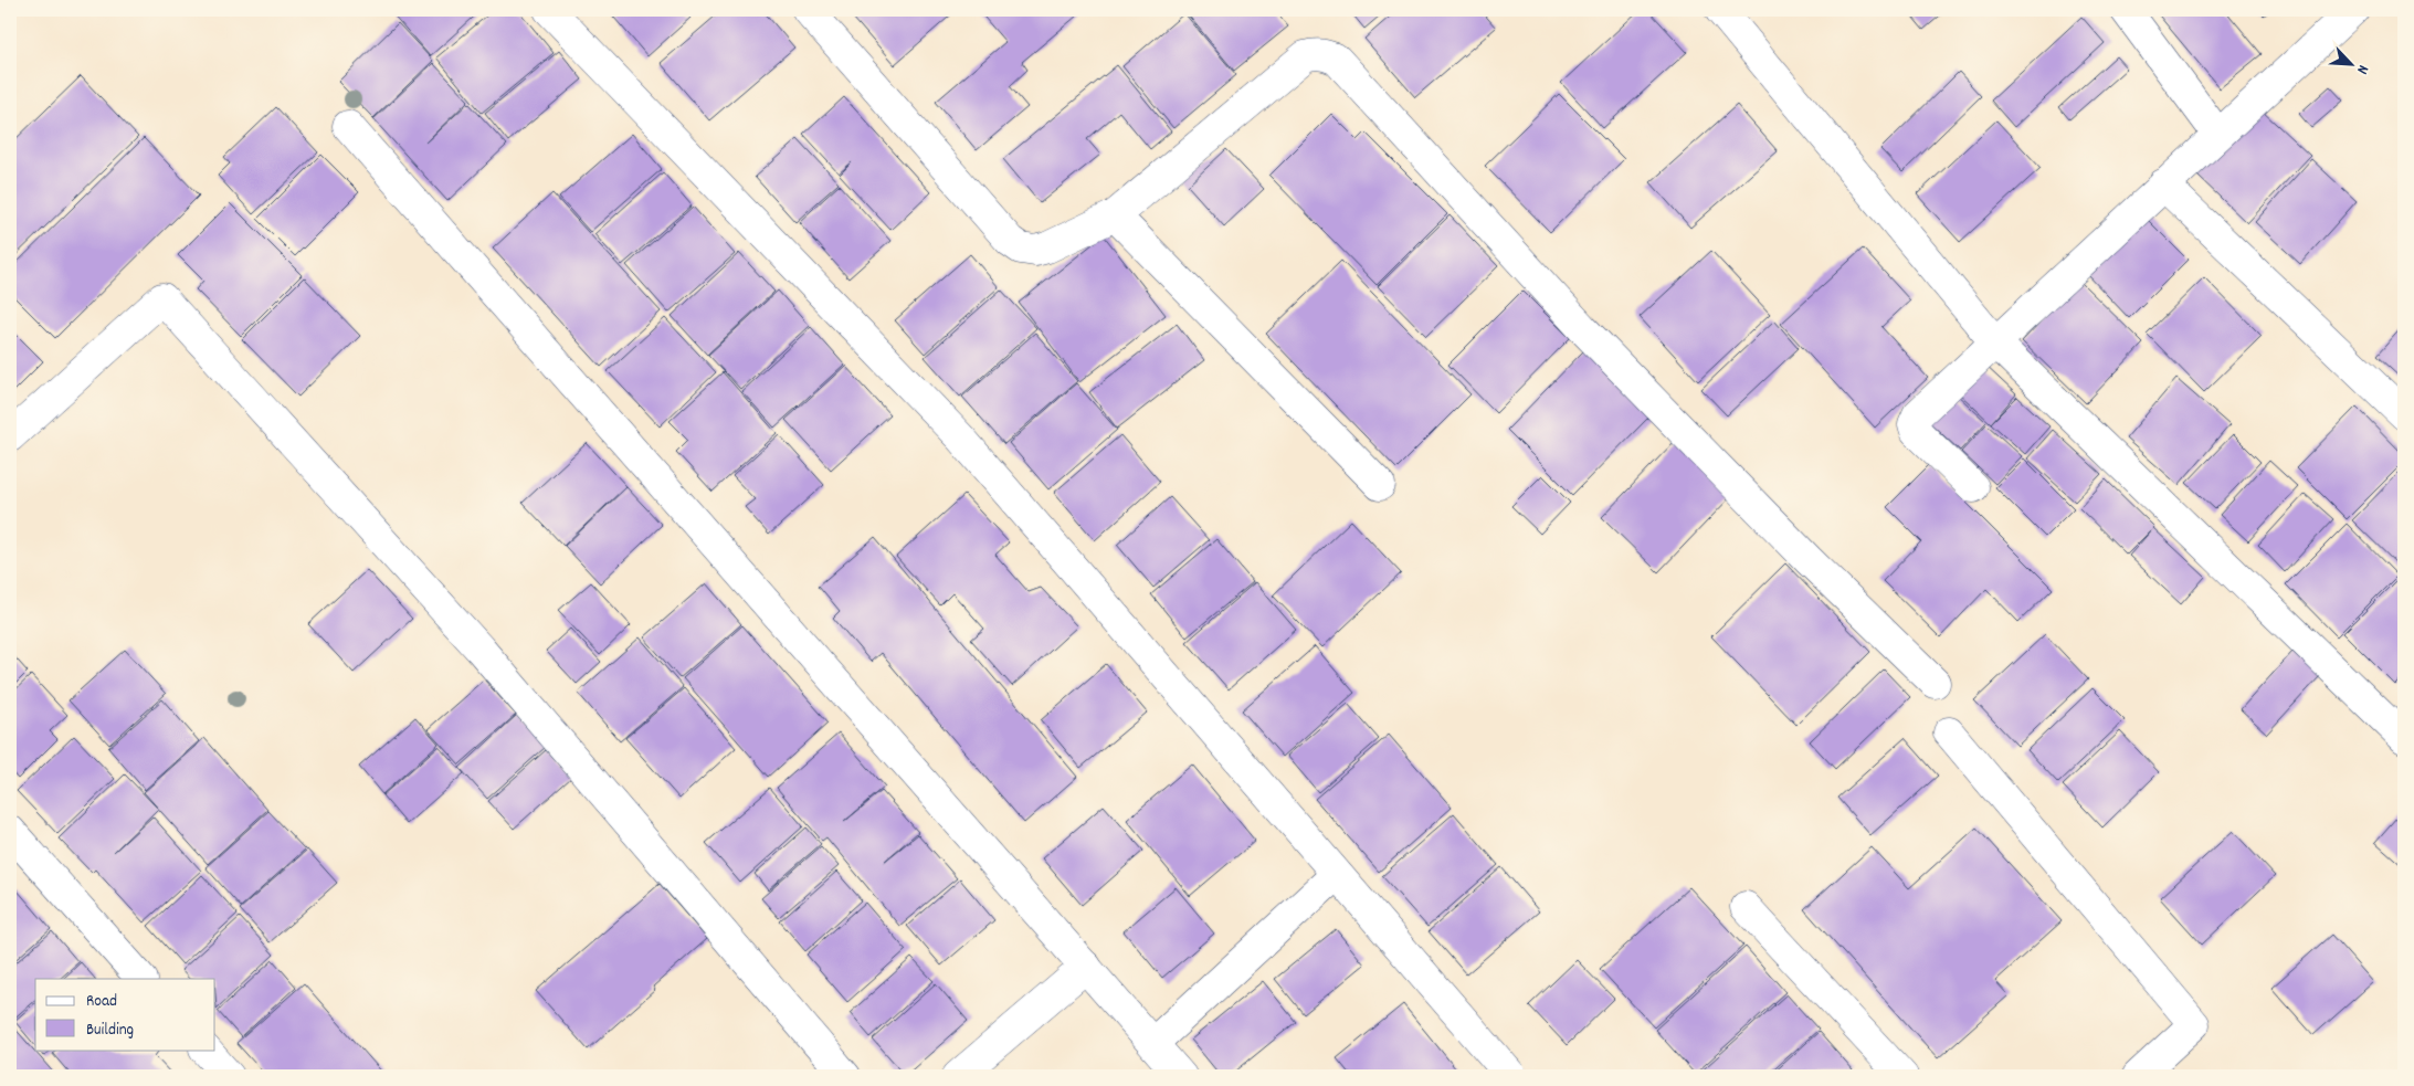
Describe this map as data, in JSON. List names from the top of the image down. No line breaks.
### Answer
{"legend":["Road","Building"],"north":"bottom right"}
